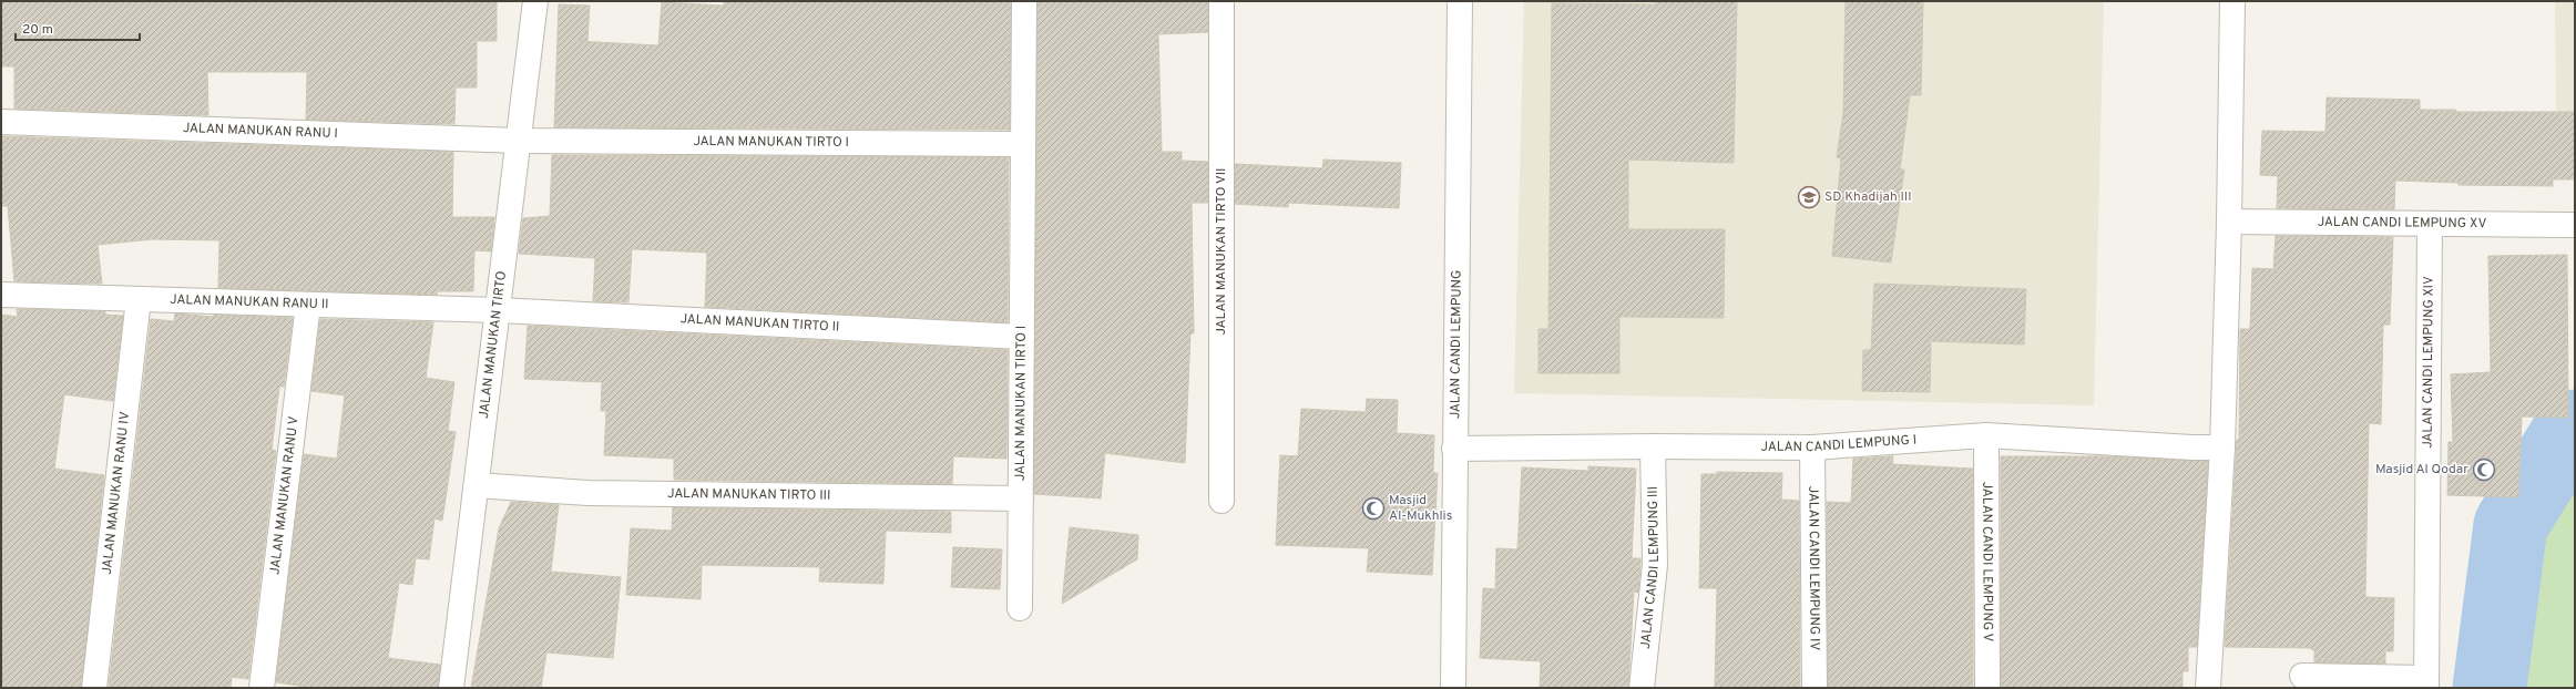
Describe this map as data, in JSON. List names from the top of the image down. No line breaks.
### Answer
{"streets":{"street":["JALAN MANUKAN RANU I","JALAN MANUKAN TIRTO I","JALAN CANDI LEMPUNG XV","JALAN MANUKAN TIRTO VII","JALAN MANUKAN RANU II","JALAN MANUKAN TIRTO II","JALAN MANUKAN TIRTO","JALAN CANDI LEMPUNG","JALAN CANDI LEMPUNG XIV","JALAN CANDI LEMPUNG I","JALAN MANUKAN RANU IV","JALAN MANUKAN TIRTO III","JALAN MANUKAN RANU V","JALAN CANDI LEMPUNG V","JALAN CANDI LEMPUNG III","JALAN CANDI LEMPUNG IV"]},"crossings":[["JALAN MANUKAN RANU I","JALAN MANUKAN TIRTO I"],["JALAN MANUKAN RANU I","JALAN MANUKAN TIRTO"],["JALAN MANUKAN TIRTO I","JALAN MANUKAN TIRTO II"],["JALAN MANUKAN TIRTO I","JALAN MANUKAN TIRTO"],["JALAN MANUKAN TIRTO I","JALAN MANUKAN TIRTO III"],["JALAN CANDI LEMPUNG XV","JALAN CANDI LEMPUNG XIV"],["JALAN MANUKAN RANU II","JALAN MANUKAN TIRTO II"],["JALAN MANUKAN RANU II","JALAN MANUKAN TIRTO"],["JALAN MANUKAN RANU II","JALAN MANUKAN RANU IV"],["JALAN MANUKAN RANU II","JALAN MANUKAN RANU V"],["JALAN MANUKAN TIRTO II","JALAN MANUKAN TIRTO"],["JALAN MANUKAN TIRTO","JALAN MANUKAN TIRTO III"],["JALAN CANDI LEMPUNG","JALAN CANDI LEMPUNG I"],["JALAN CANDI LEMPUNG I","JALAN CANDI LEMPUNG V"],["JALAN CANDI LEMPUNG I","JALAN CANDI LEMPUNG III"],["JALAN CANDI LEMPUNG I","JALAN CANDI LEMPUNG IV"]],"places":{"school or university":["SD Khadijah III"],"mosque":["Masjid Al Qodar","Masjid Al-Mukhlis"]},"scale_bar":"20 m"}
